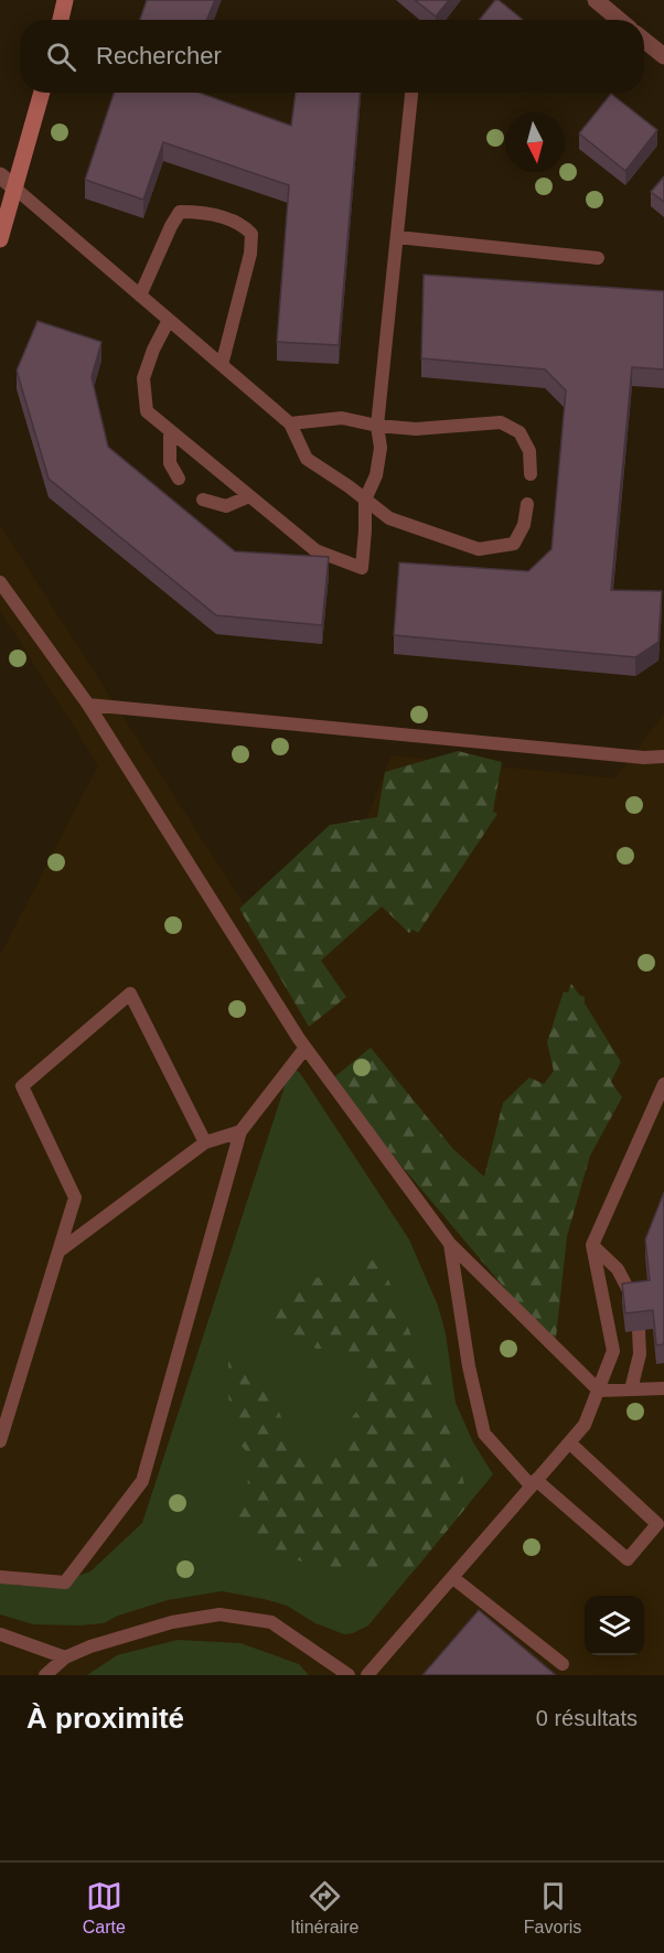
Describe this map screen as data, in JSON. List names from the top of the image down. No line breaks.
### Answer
{"north":"bottom","page":{"search":"Rechercher","heading":["À proximité","0 résultats"],"nav":["Carte","Itinéraire","Favoris"]}}
